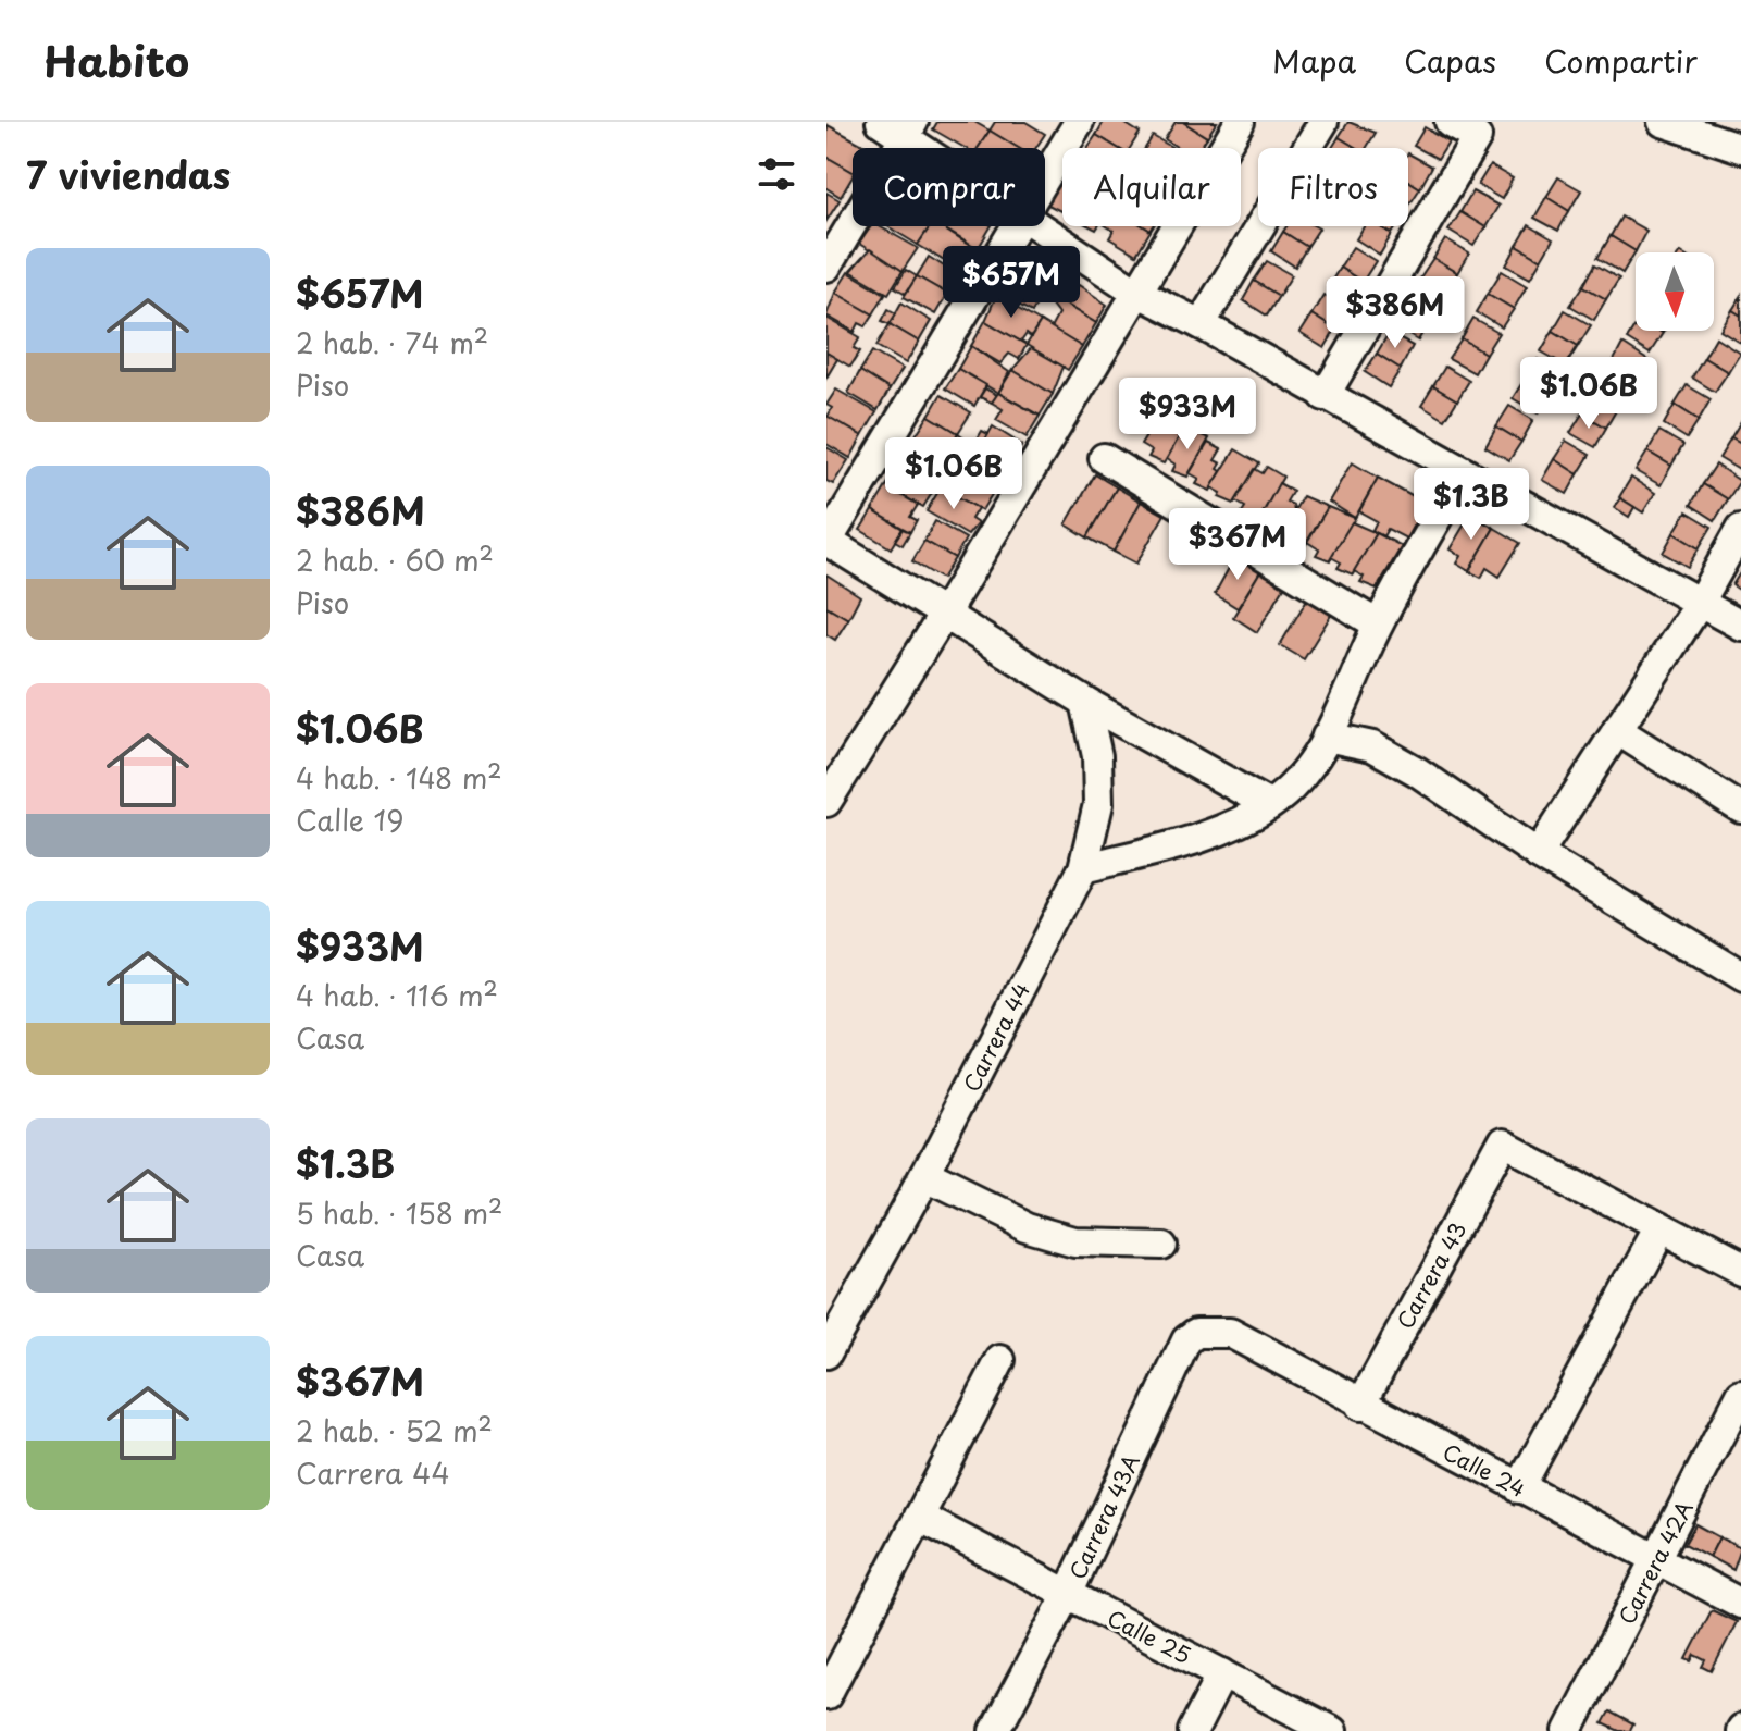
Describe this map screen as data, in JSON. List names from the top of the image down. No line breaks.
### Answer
{"streets":{"street":["Carrera 44","Carrera 43","Calle 24","Carrera 43A","Carrera 42A","Calle 25"]},"crossings":[["Carrera 43","Calle 24"],["Calle 24","Carrera 43A"],["Calle 24","Carrera 42A"],["Carrera 43A","Calle 25"]],"north":"bottom","page":{"header":"Habito","nav":["Mapa","Capas","Compartir"],"heading":"7 viviendas","chip":["Comprar","Alquilar","Filtros"],"list":[{"name":"$657M","note":"2 hab. · 74 m² · Piso"},{"name":"$386M","note":"2 hab. · 60 m² · Piso"},{"name":"$1.06B","note":"4 hab. · 148 m² · Calle 19"},{"name":"$933M","note":"4 hab. · 116 m² · Casa"},{"name":"$1.3B","note":"5 hab. · 158 m² · Casa"},{"name":"$367M","note":"2 hab. · 52 m² · Carrera 44"}],"price":["$657M","$386M","$1.06B","$933M","$1.06B","$1.3B","$367M"]}}
